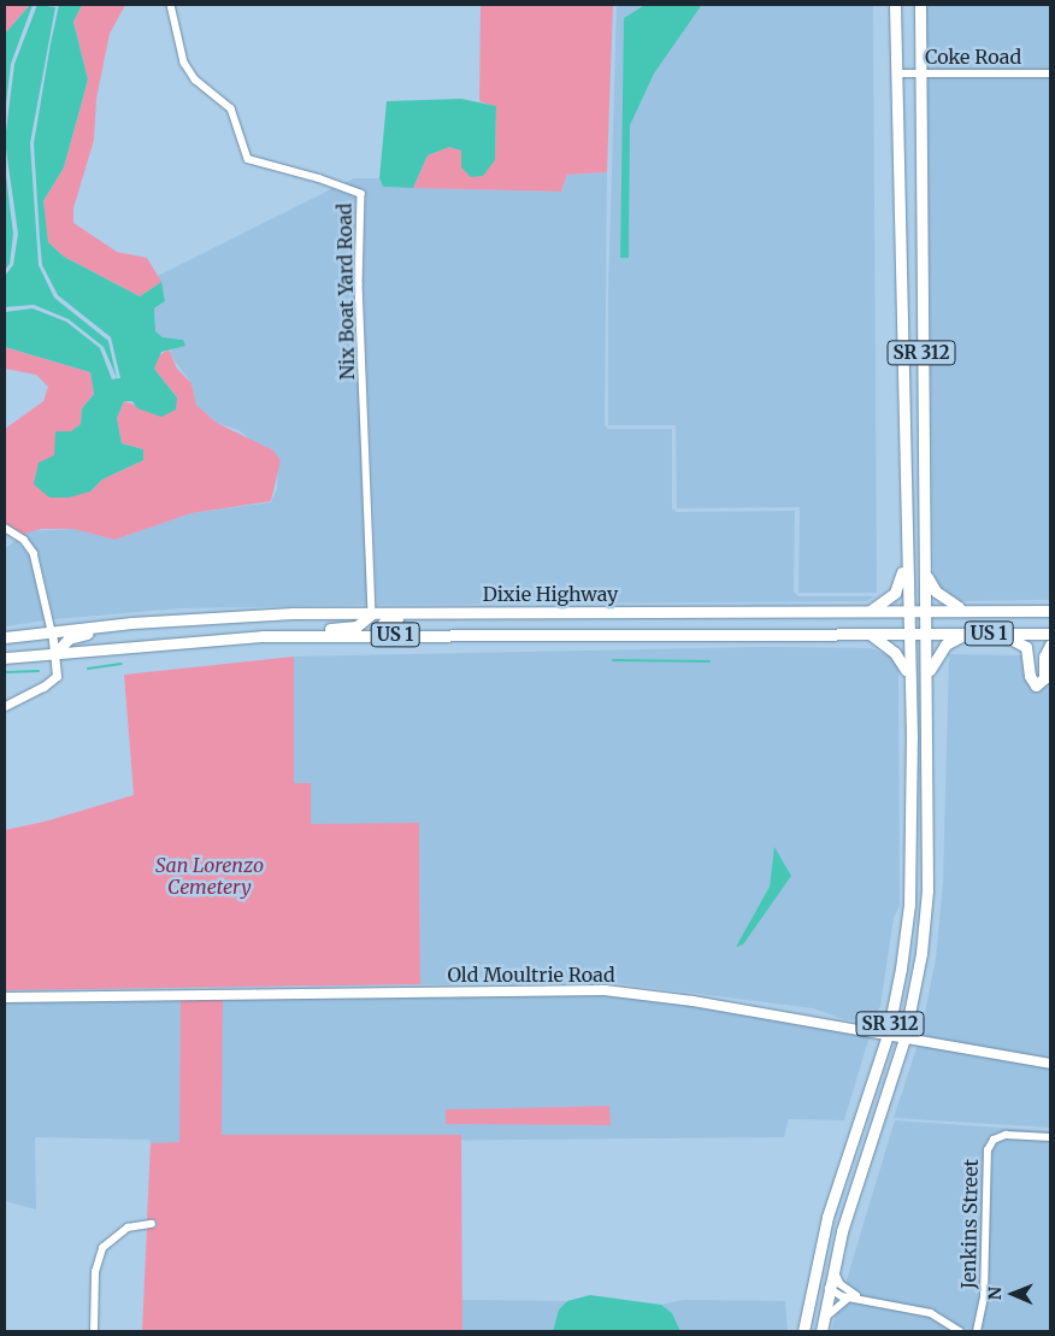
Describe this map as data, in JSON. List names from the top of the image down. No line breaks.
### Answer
{"streets":{"main road":["SR 312","Dixie Highway","US 1","Old Moultrie Road"],"street":["Coke Road","Nix Boat Yard Road","Jenkins Street"]},"crossings":[["Coke Road","SR 312"],["Nix Boat Yard Road","Dixie Highway"],["SR 312","Dixie Highway"],["SR 312","Old Moultrie Road"],["Dixie Highway","US 1"]],"parks":["San Lorenzo Cemetery"],"north":"left"}
